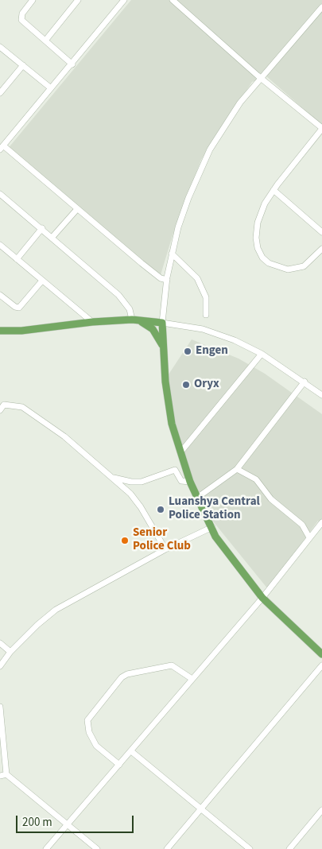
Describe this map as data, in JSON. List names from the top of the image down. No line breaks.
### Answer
{"places":["Engen","Oryx","Luanshya Central Police Station","Senior Police Club"],"scale_bar":"200 m"}
